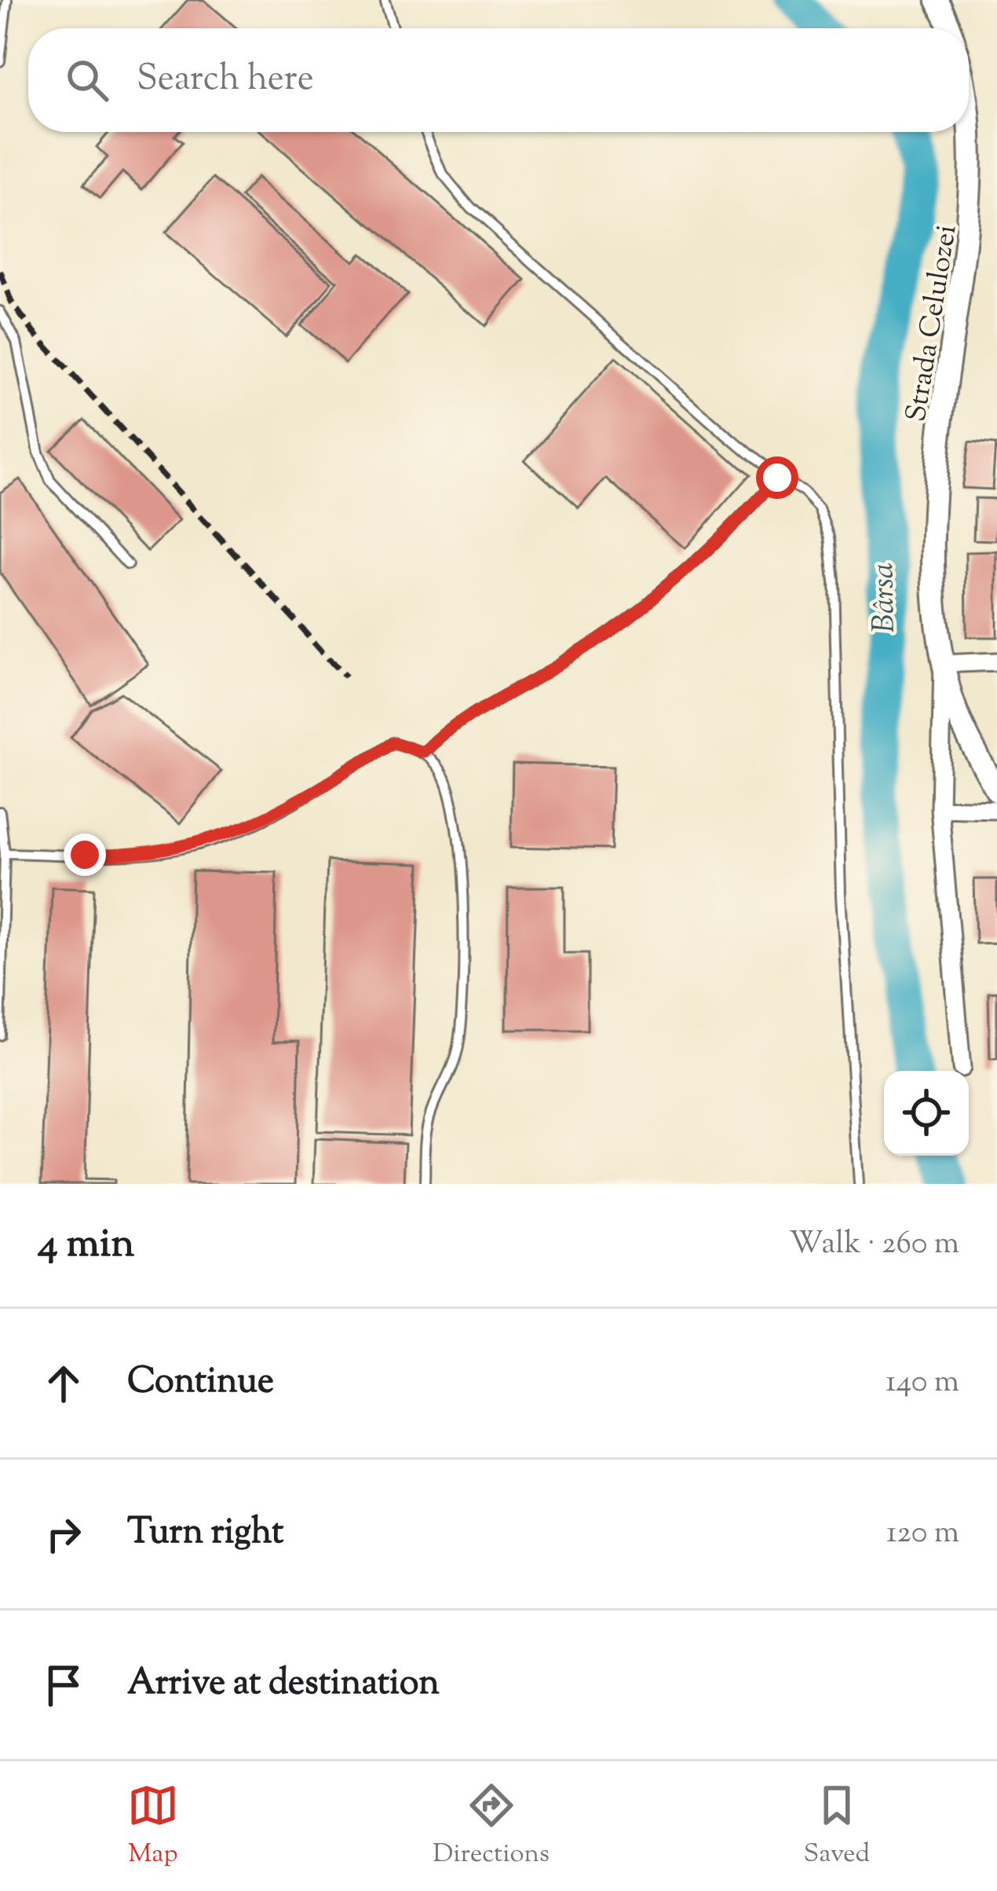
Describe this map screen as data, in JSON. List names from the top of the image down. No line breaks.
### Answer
{"streets":{"street":["Strada Celulozei"]},"water":["Bârsa"],"page":{"search":"Search here","heading":["4 min","Walk · 260 m"],"list":[["Continue","140 m"],["Turn right","120 m"],"Arrive at destination"],"nav":["Map","Directions","Saved"]}}
